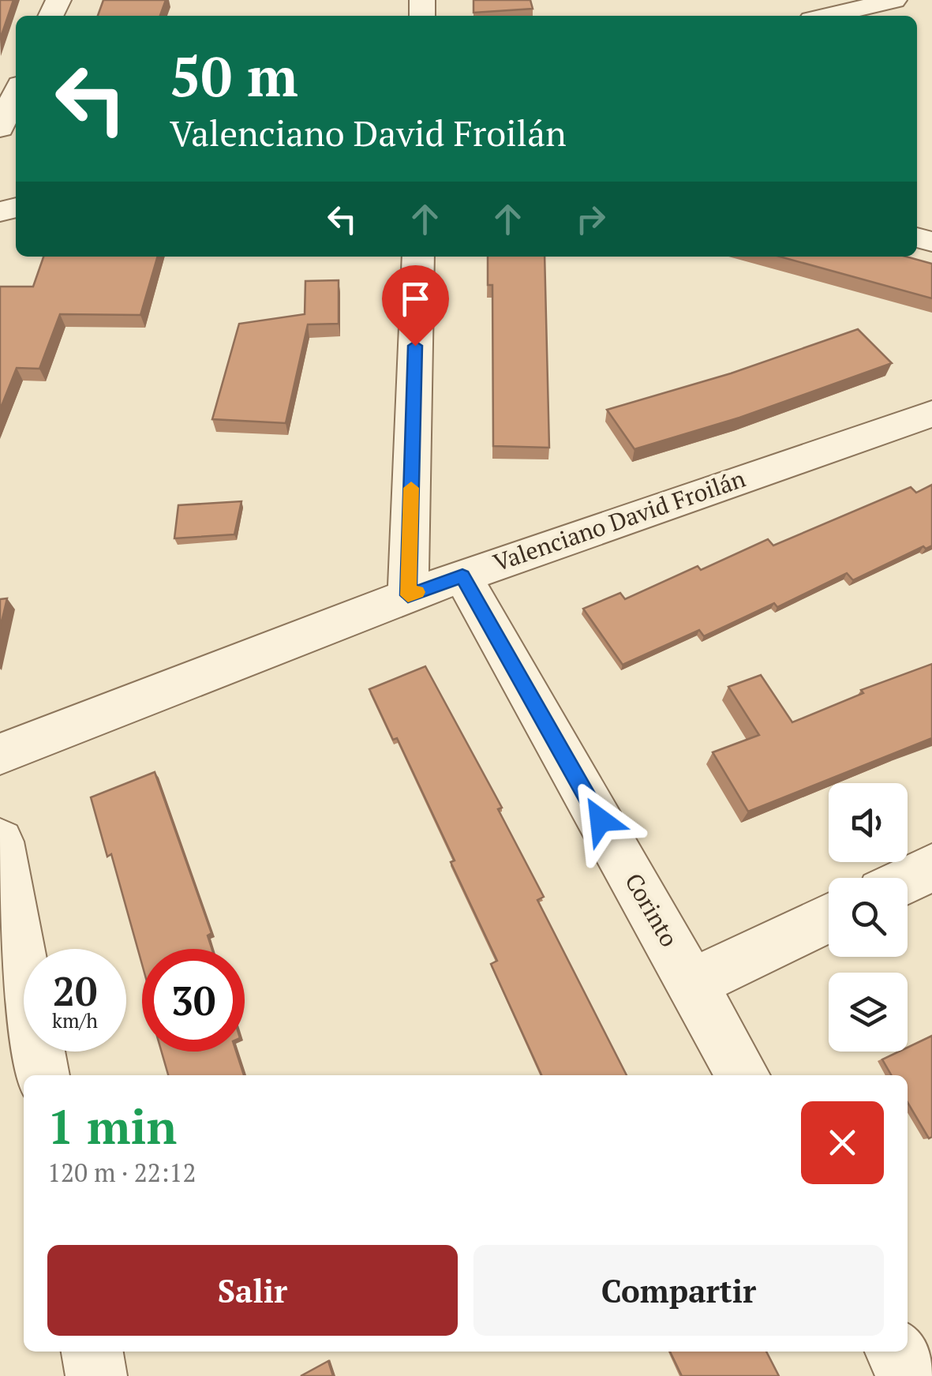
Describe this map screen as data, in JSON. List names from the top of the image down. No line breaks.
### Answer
{"streets":{"street":["Valenciano David Froilán","Corinto"]},"crossings":[["Valenciano David Froilán","Corinto"]],"page":{"turn":["50 m","Valenciano David Froilán"],"speed":"20 km/h","limit":"30","heading":["1 min","120 m · 22:12"],"buttons":["Salir","Compartir"]}}
